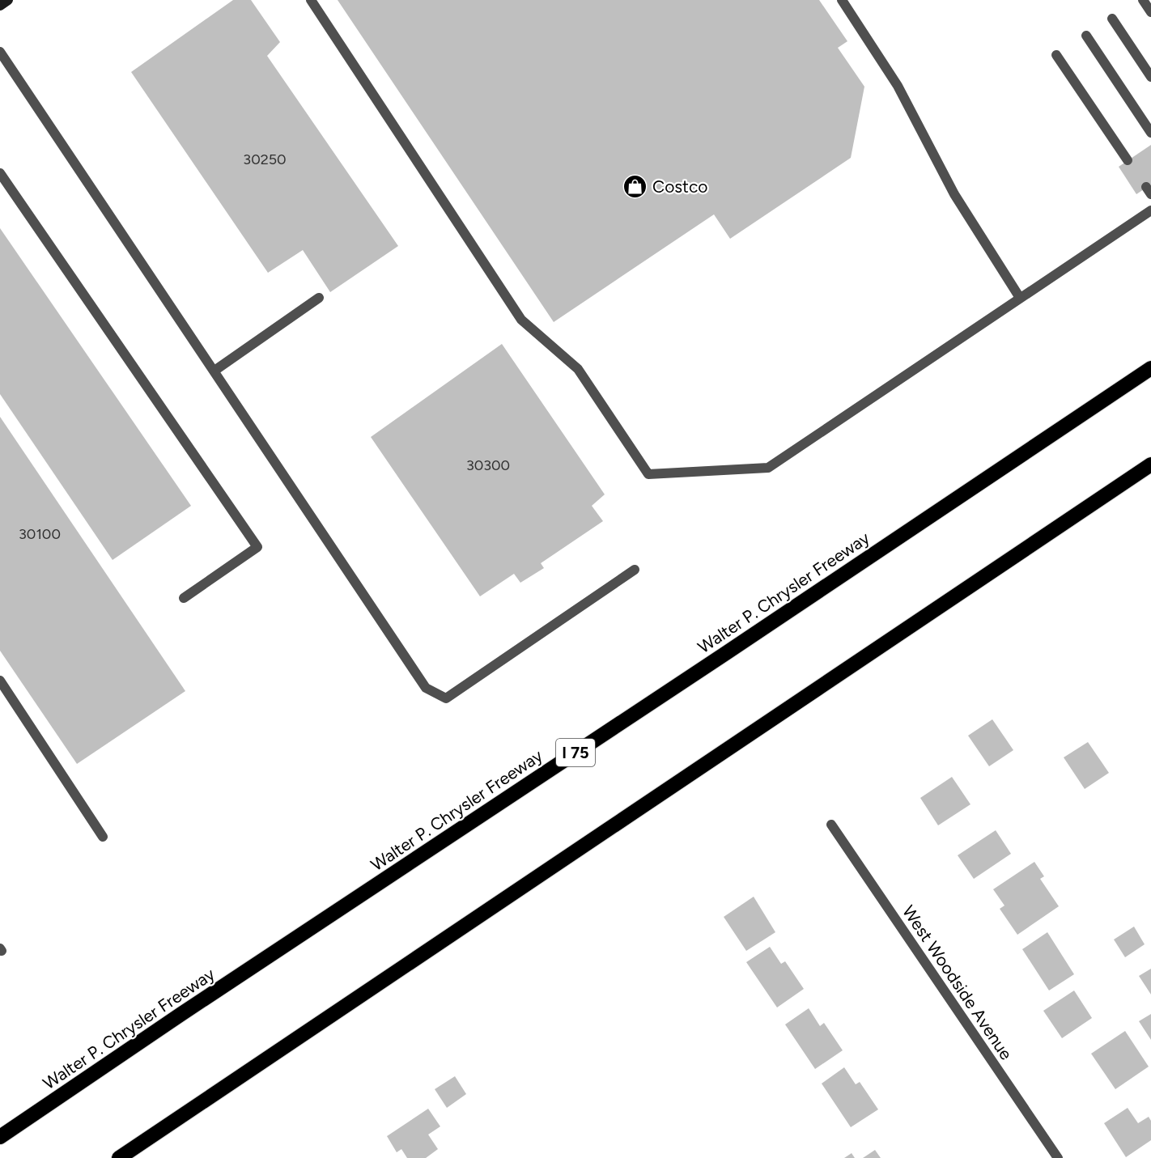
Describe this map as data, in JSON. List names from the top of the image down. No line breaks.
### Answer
{"streets":{"highway":["Walter P. Chrysler Freeway","I 75"],"street":["West Woodside Avenue"]},"places":{"shop":["Costco"]},"house_numbers":["30250","30300","30100"]}
